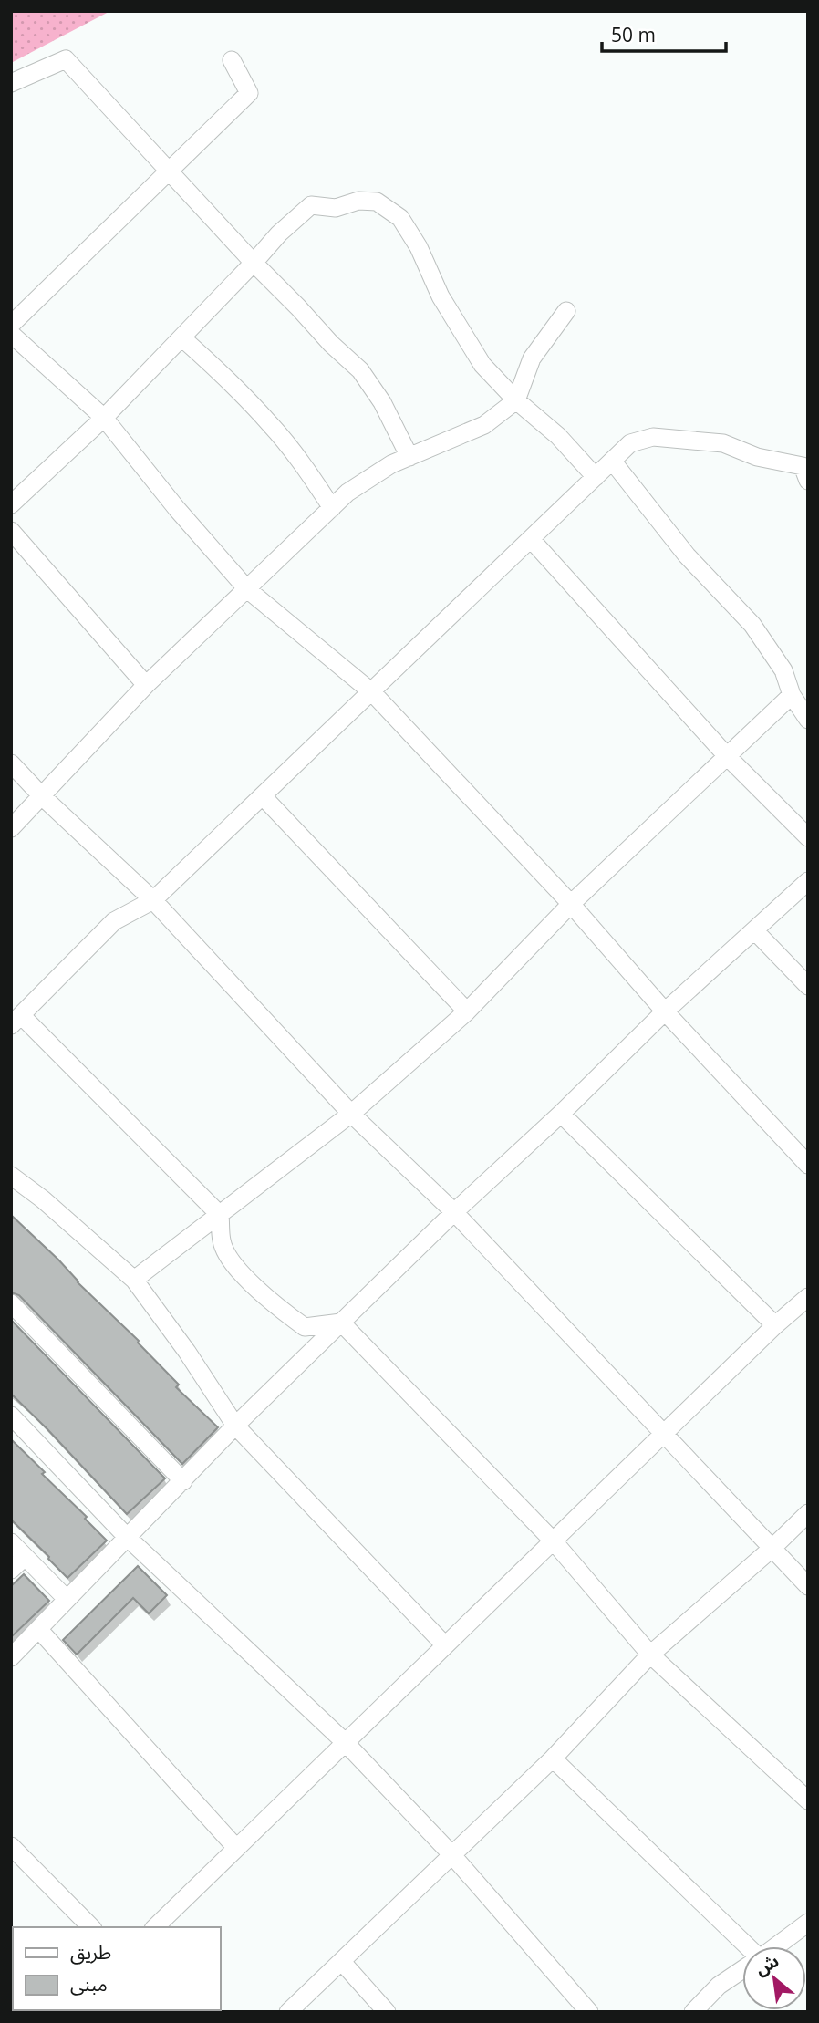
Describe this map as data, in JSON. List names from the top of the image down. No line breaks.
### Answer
{"legend":["طريق","مبنى"],"scale_bar":"50 m","north":"top left"}
